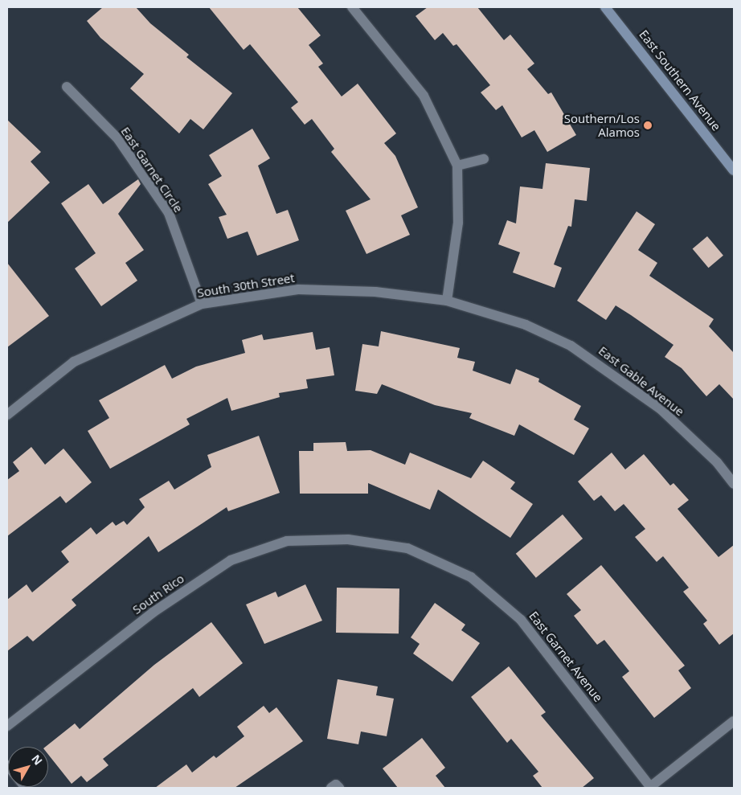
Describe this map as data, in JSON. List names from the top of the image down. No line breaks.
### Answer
{"streets":{"main road":["East Southern Avenue"],"street":["East Garnet Circle","South 30th Street","East Gable Avenue","South Rico","East Garnet Avenue"]},"crossings":[["East Garnet Circle","South 30th Street"],["South 30th Street","East Gable Avenue"],["South Rico","East Garnet Avenue"]],"places":["Southern/Los Alamos"],"north":"top right"}
